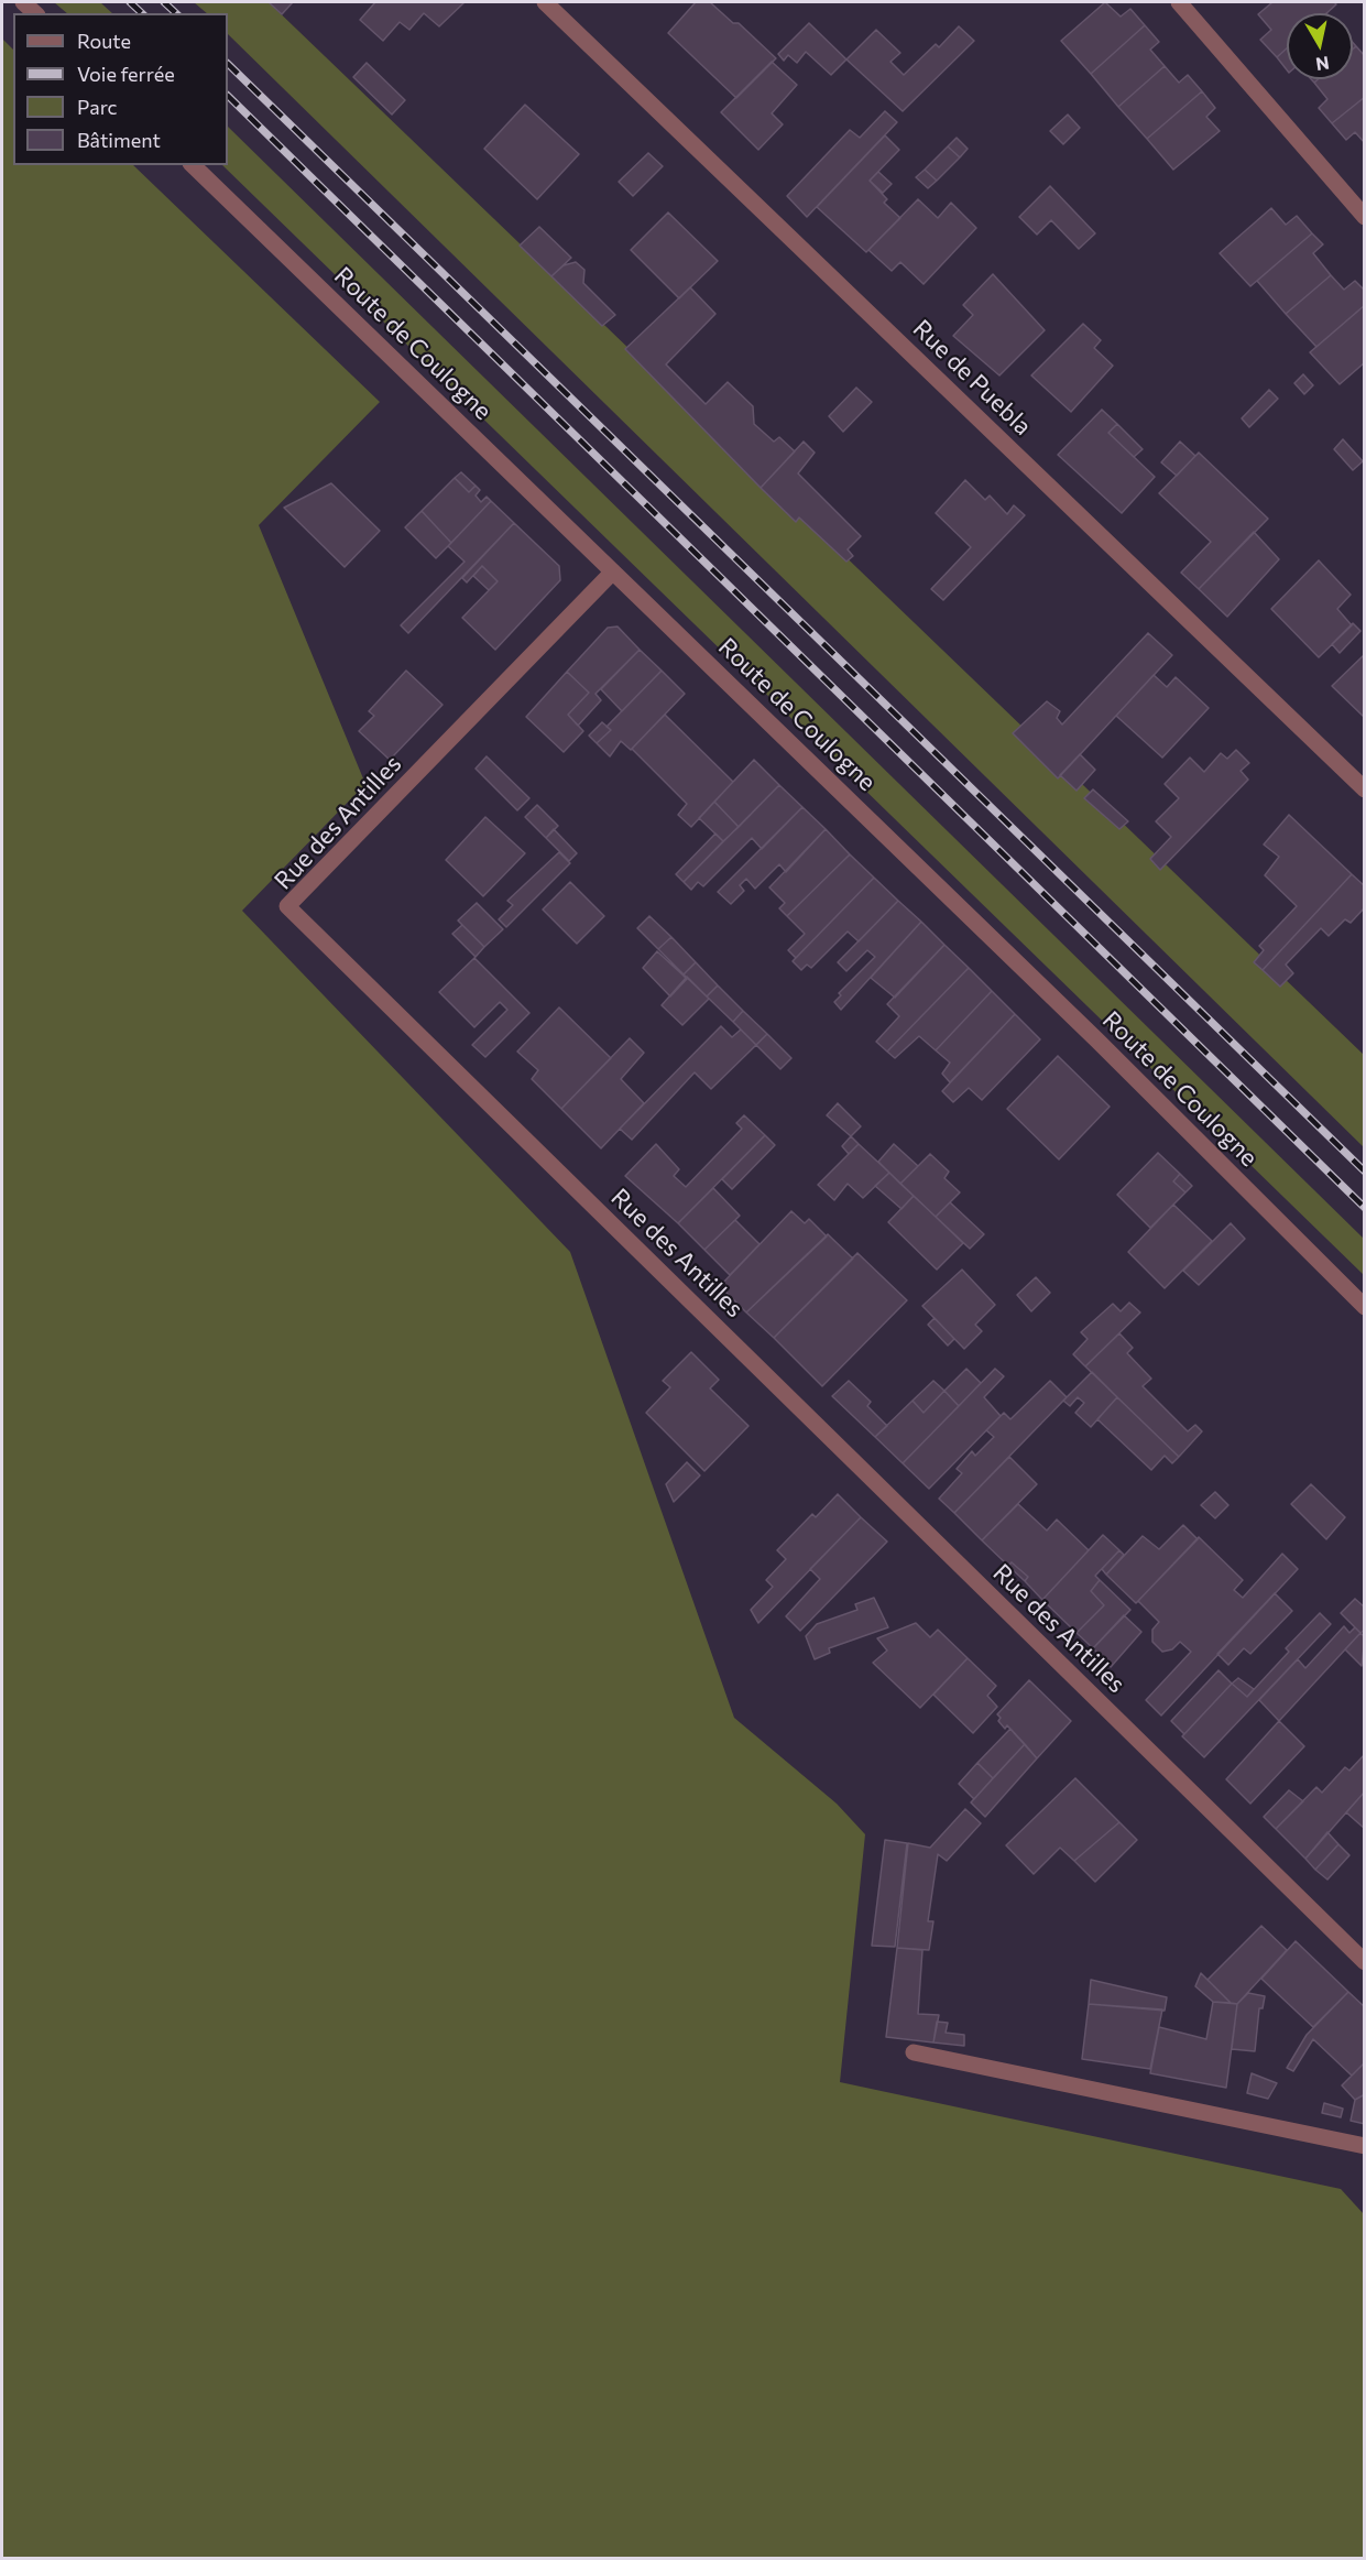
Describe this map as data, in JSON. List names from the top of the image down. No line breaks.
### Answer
{"streets":{"street":["Route de Coulogne","Rue de Puebla","Rue des Antilles"]},"crossings":[["Route de Coulogne","Rue des Antilles"]],"legend":["Route","Voie ferrée","Parc","Bâtiment"],"north":"bottom"}
